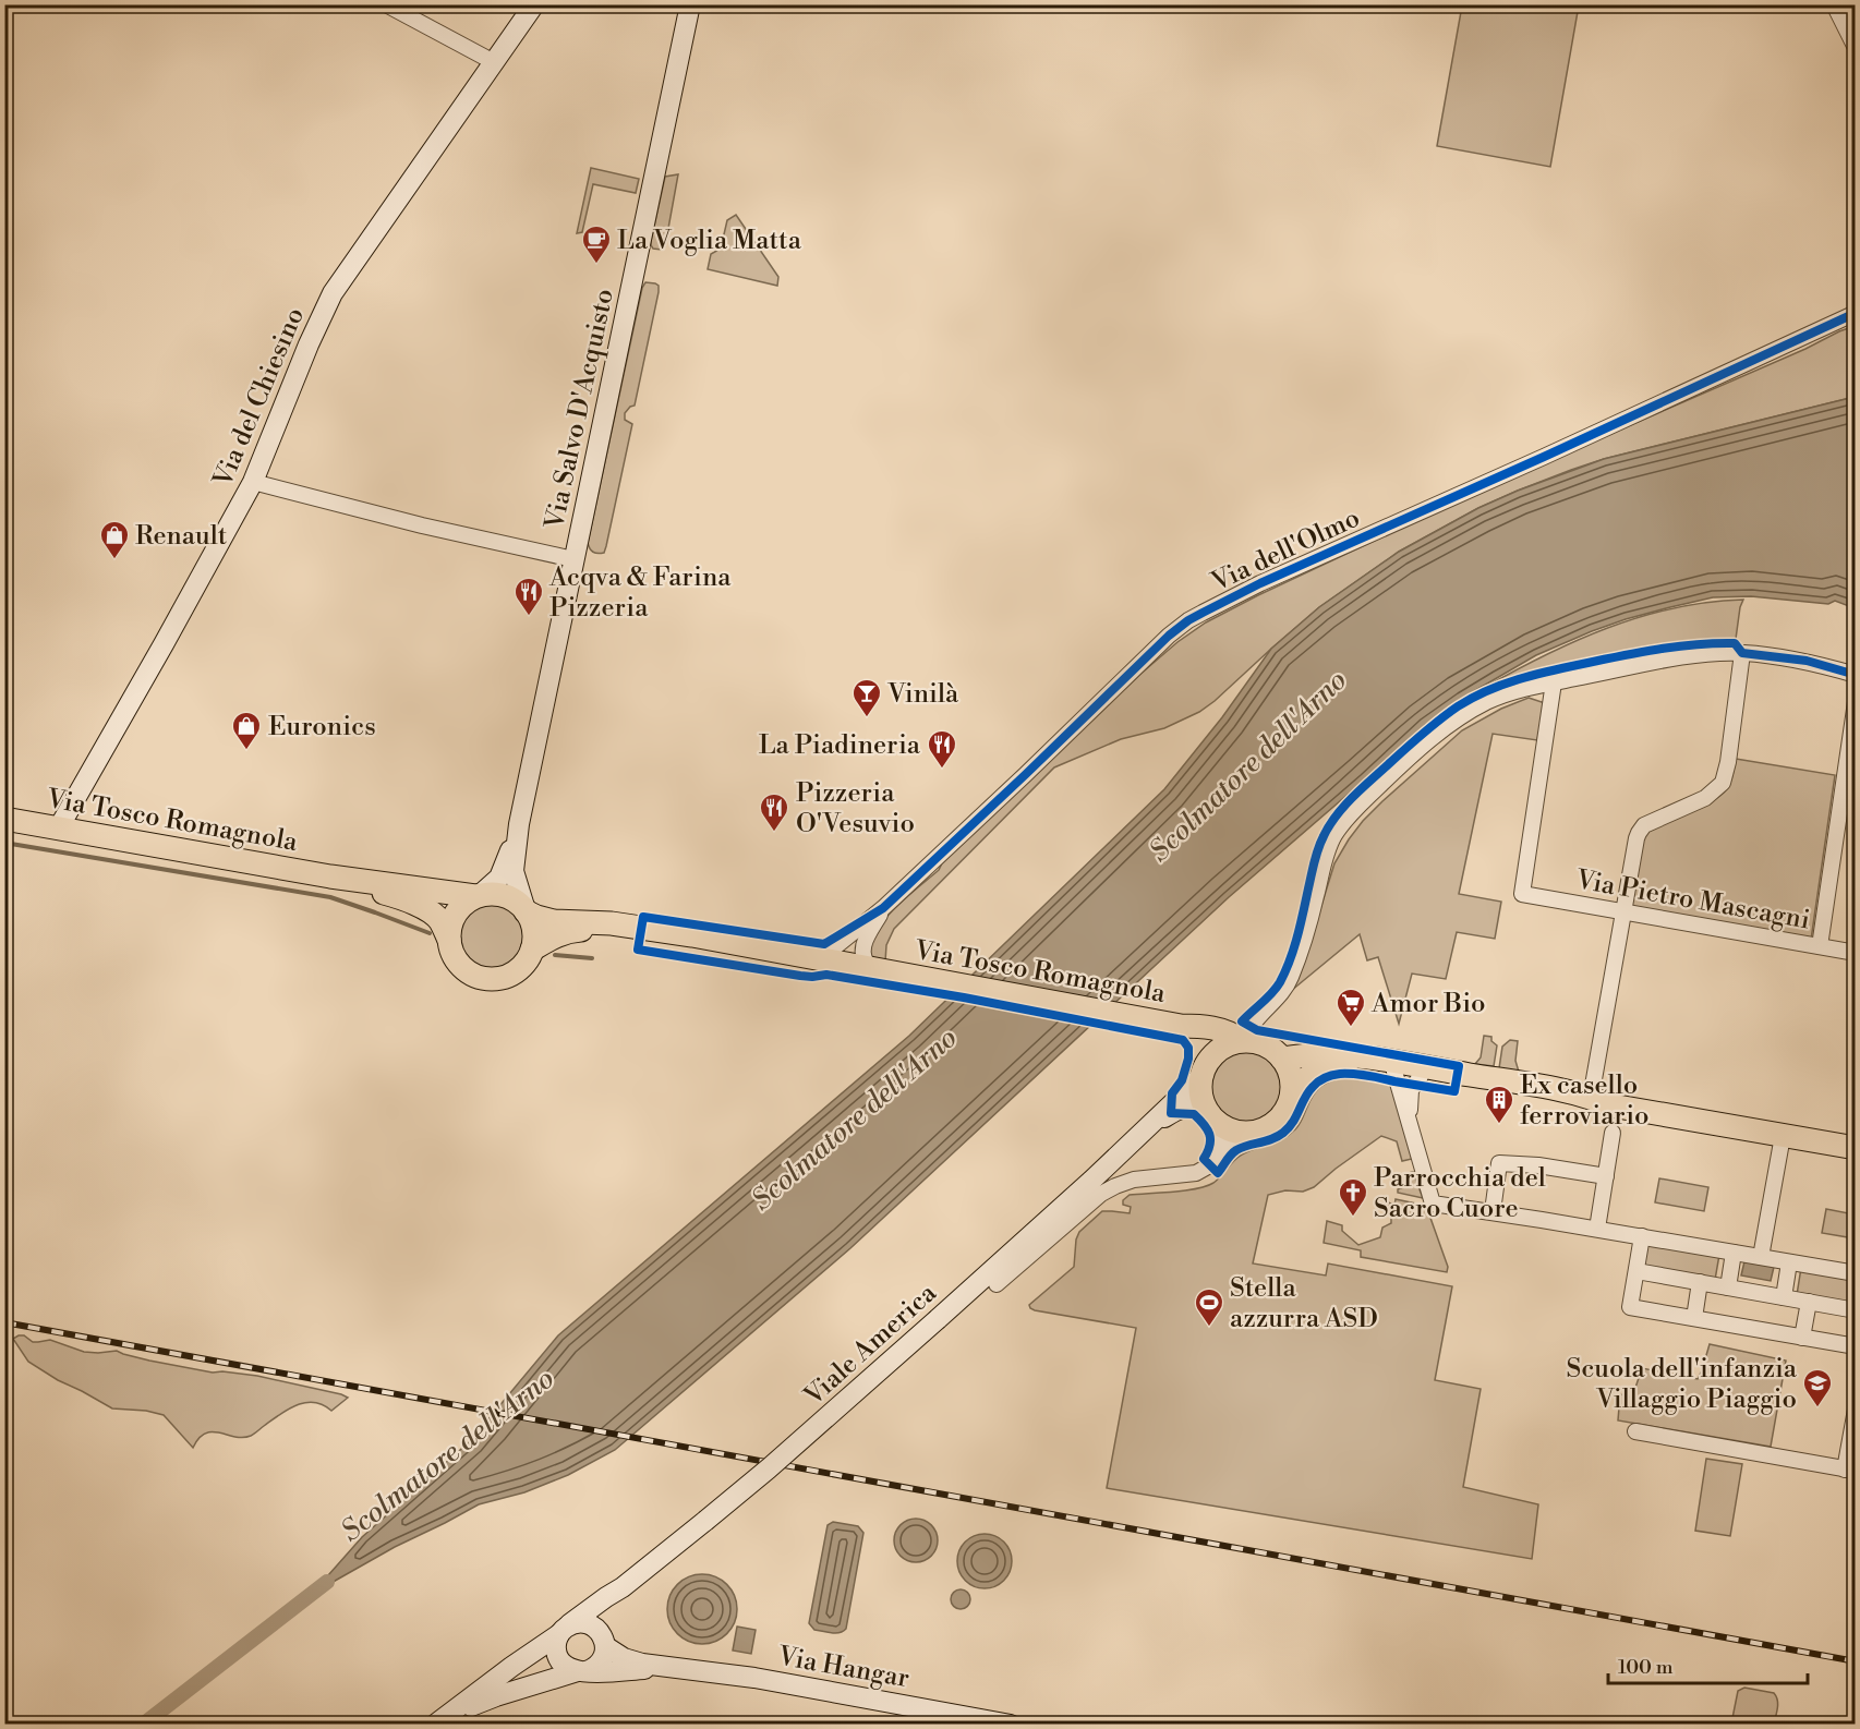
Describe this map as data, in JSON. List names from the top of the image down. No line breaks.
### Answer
{"streets":{"main road":["Via Tosco Romagnola"],"street":["Via del Chiesino","Via Salvo D'Acquisto","Via dell'Olmo","Via Pietro Mascagni","Viale America","Via Hangar"]},"crossings":[["Via del Chiesino","Via Tosco Romagnola"],["Via dell'Olmo","Via Tosco Romagnola"],["Viale America","Via Hangar"]],"water":["Scolmatore dell'Arno"],"places":{"cafe":["La Voglia Matta"],"shop":["Renault","Euronics"],"restaurant":["Acqva & Farina Pizzeria","La Piadineria","Pizzeria O'Vesuvio"],"bar":["Vinilà"],"supermarket":["Amor Bio"],"building":["Ex casello ferroviario"],"church":["Parrocchia del Sacro Cuore"],"sports":["Stella azzurra ASD"],"school or university":["Scuola dell'infanzia Villaggio Piaggio"]},"scale_bar":"100 m"}
